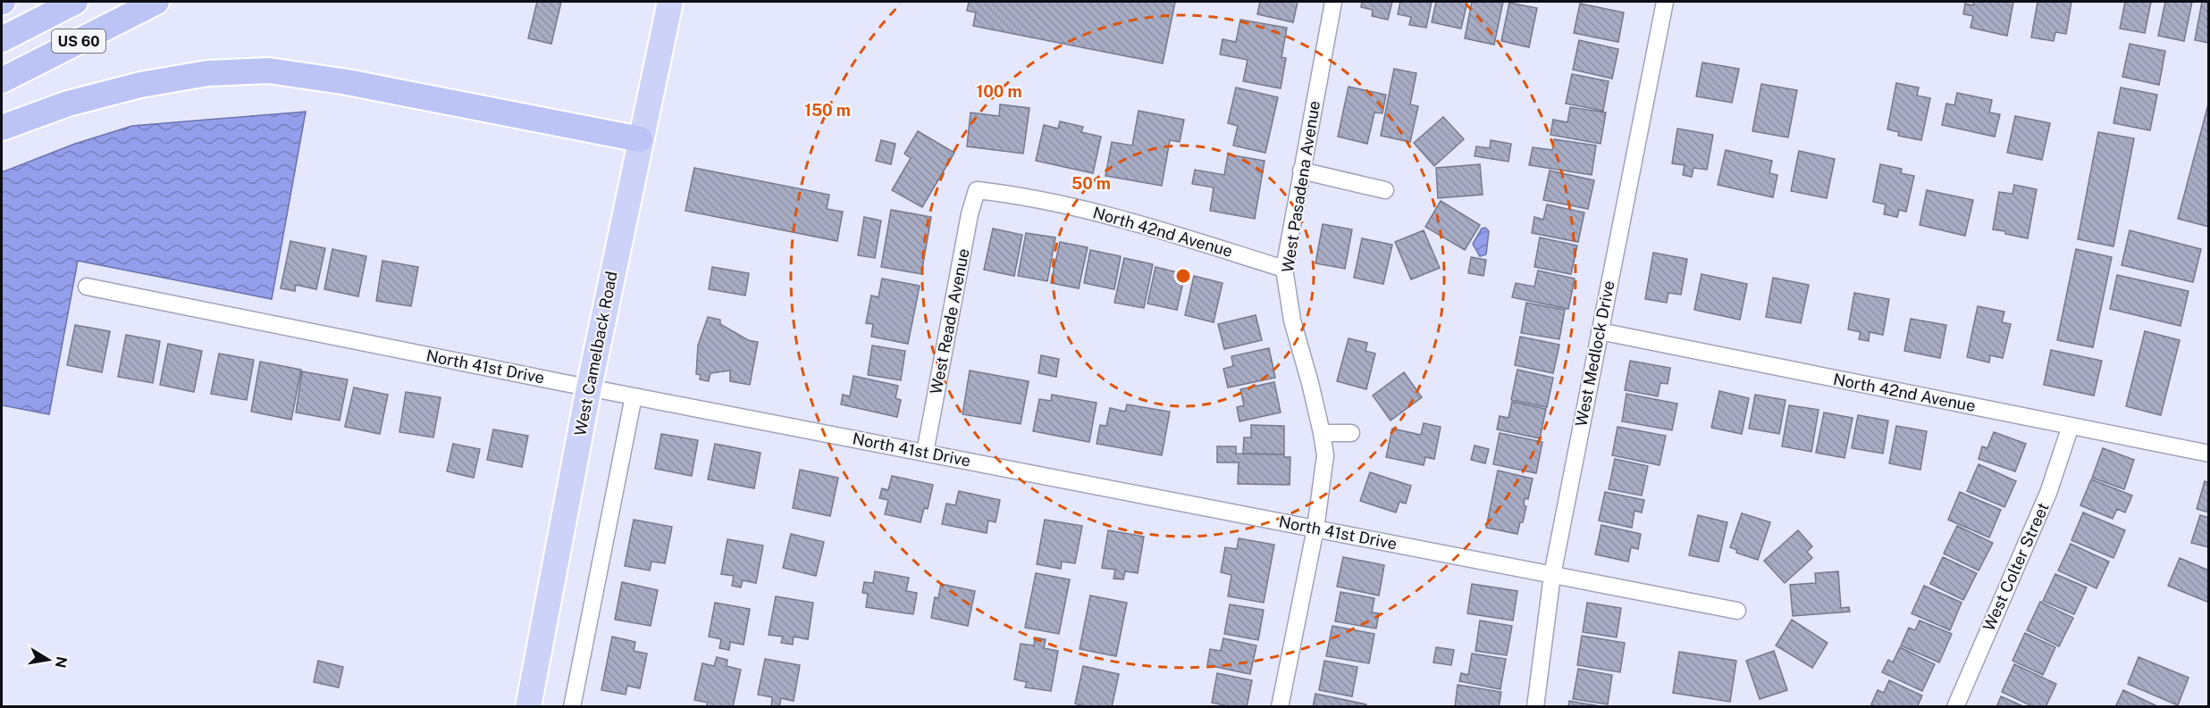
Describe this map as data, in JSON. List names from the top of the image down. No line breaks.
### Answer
{"streets":{"highway":["US 60"],"main road":["West Camelback Road"],"street":["West Pasadena Avenue","North 42nd Avenue","West Reade Avenue","West Medlock Drive","North 41st Drive","West Colter Street"]},"crossings":[["West Pasadena Avenue","North 42nd Avenue"],["West Pasadena Avenue","North 41st Drive"],["North 42nd Avenue","West Reade Avenue"],["North 42nd Avenue","West Medlock Drive"],["North 42nd Avenue","West Colter Street"],["West Reade Avenue","North 41st Drive"],["West Camelback Road","North 41st Drive"],["West Medlock Drive","North 41st Drive"]],"north":"right","rings":["100 m","150 m","50 m"]}
